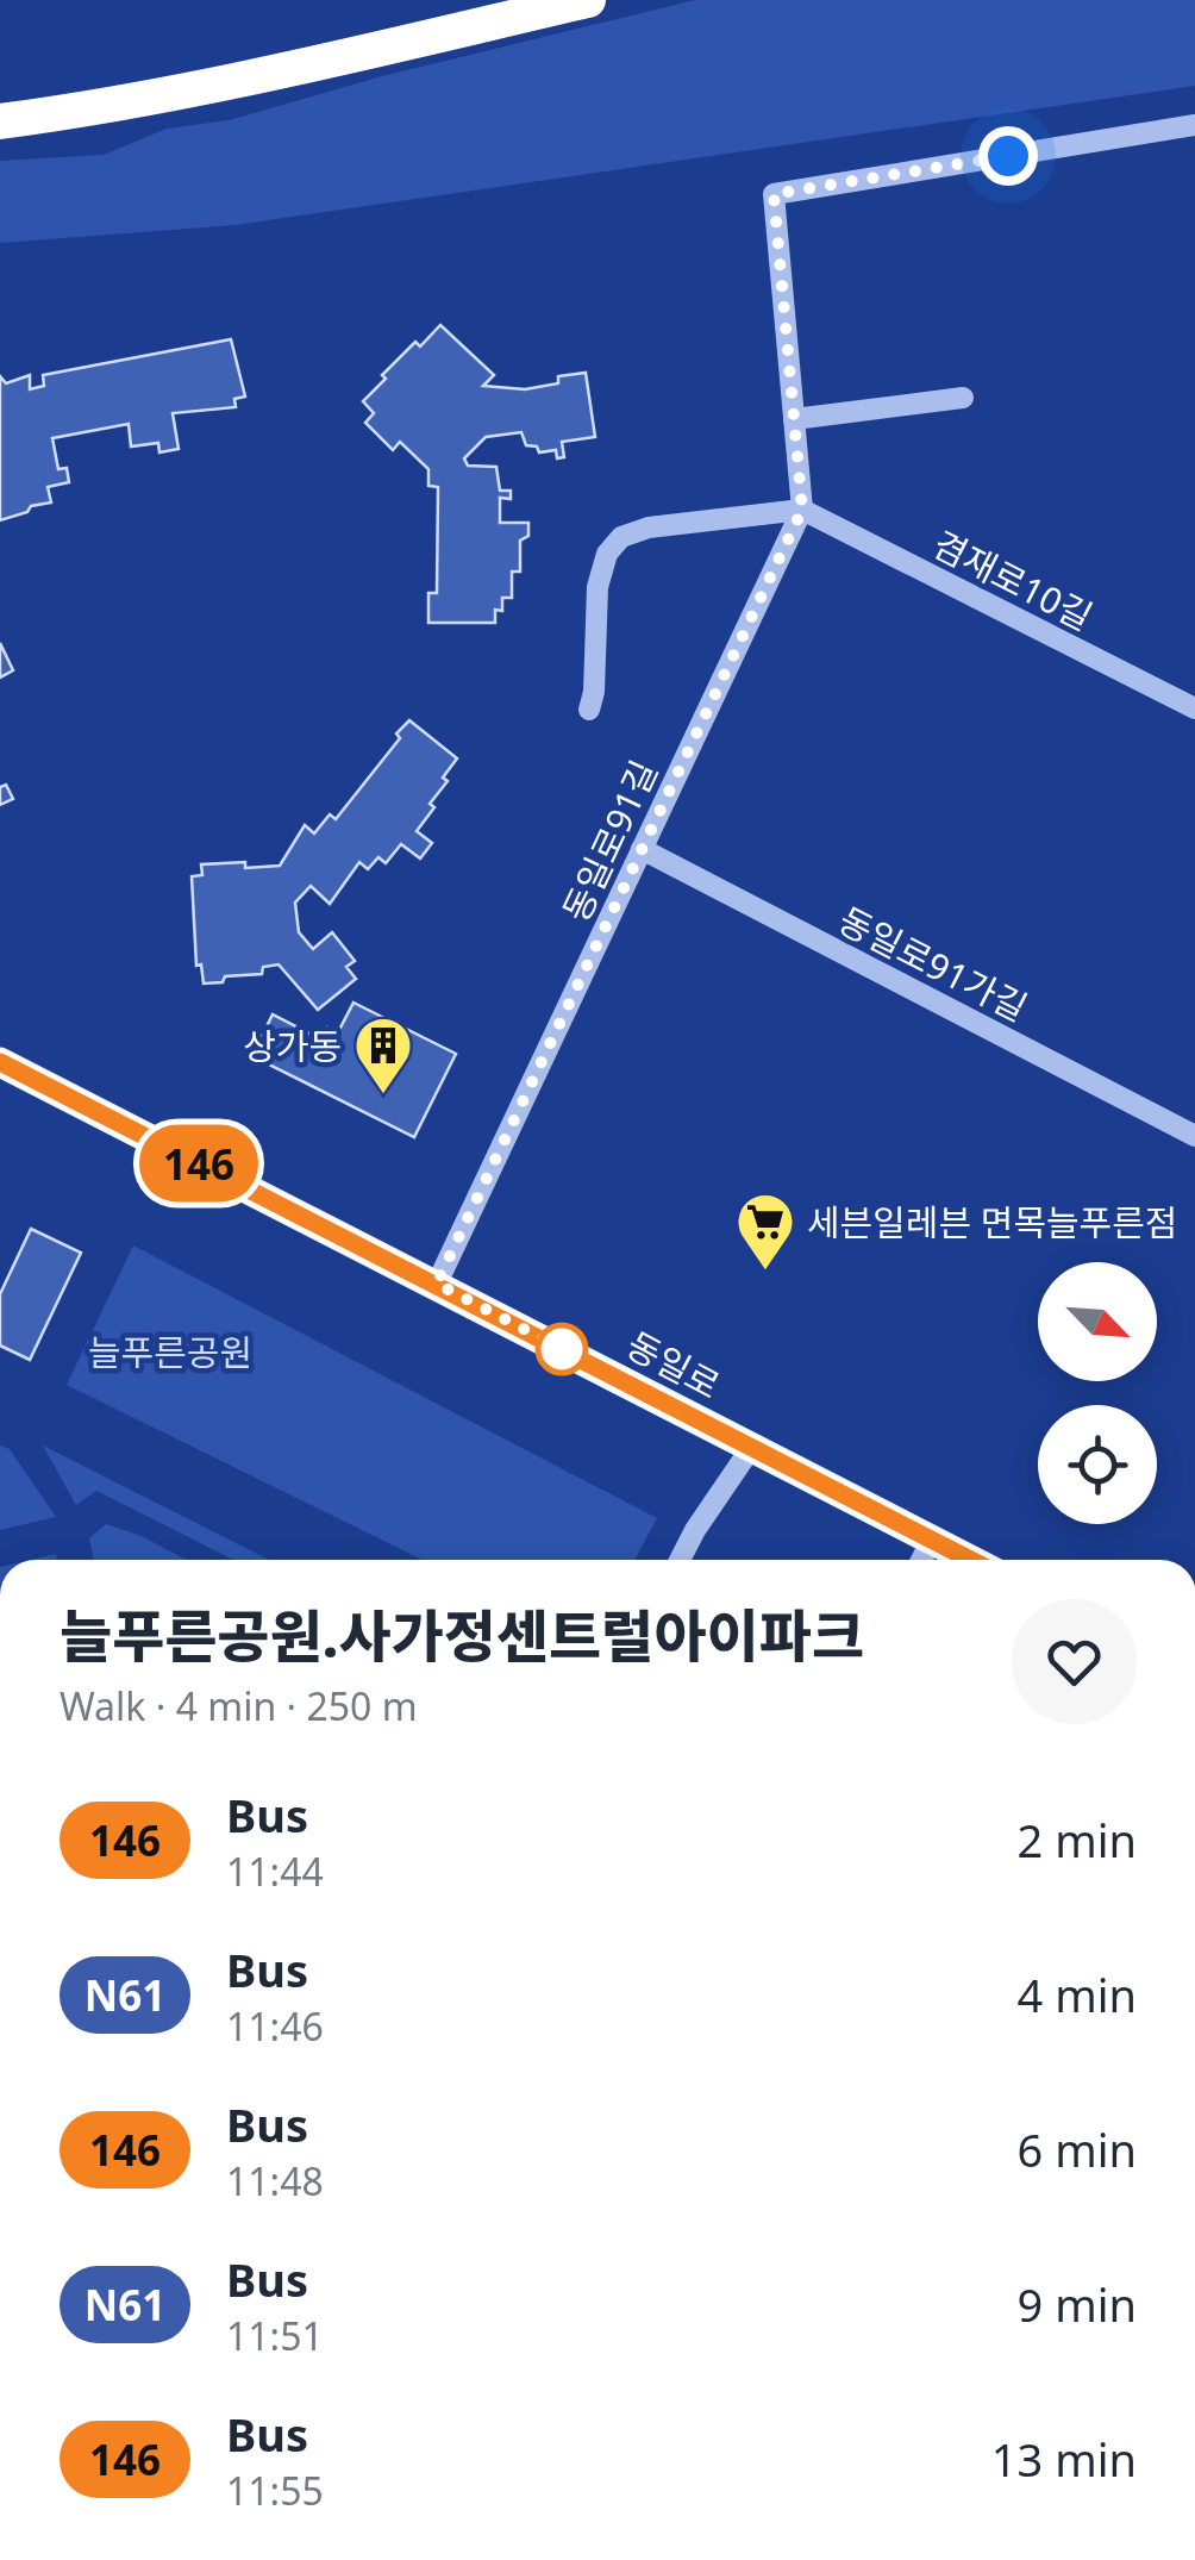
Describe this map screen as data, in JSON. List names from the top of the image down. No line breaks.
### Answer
{"streets":{"main road":["동일로"],"street":["겸재로10길","동일로91길","동일로91가길"]},"crossings":[["겸재로10길","동일로91길"],["동일로91길","동일로91가길"],["동일로91길","동일로"]],"parks":["늘푸른공원"],"places":{"building":["상가동"],"supermarket":["세븐일레븐 면목늘푸른점"]},"lines":["bus line 146"],"north":"bottom right","page":{"on_map":"146","heading":["늘푸른공원.사가정센트럴아이파크","Walk · 4 min · 250 m"],"list":[{"mark":"146","name":"Bus","note":"11:44","value":"2 min"},{"mark":"N61","name":"Bus","note":"11:46","value":"4 min"},{"mark":"146","name":"Bus","note":"11:48","value":"6 min"},{"mark":"N61","name":"Bus","note":"11:51","value":"9 min"},{"mark":"146","name":"Bus","note":"11:55","value":"13 min"}]}}
